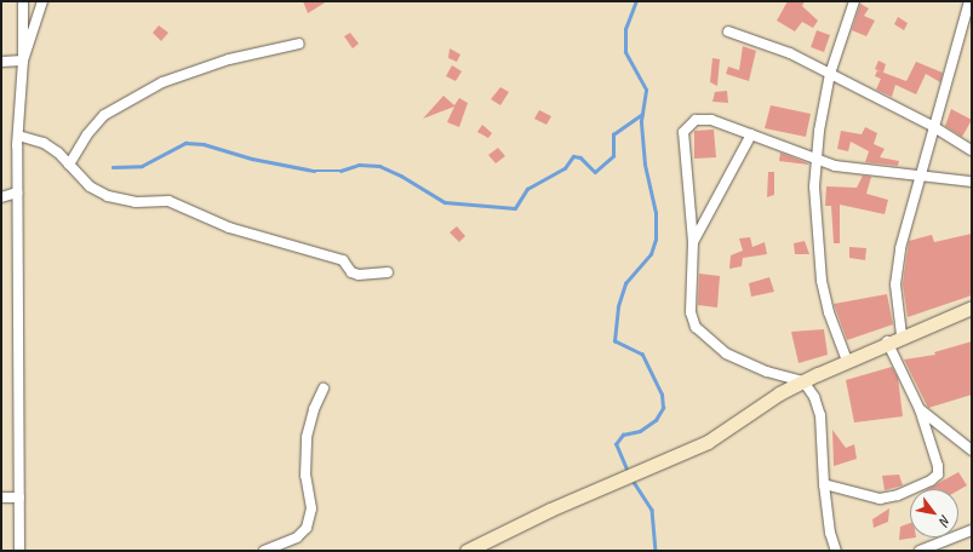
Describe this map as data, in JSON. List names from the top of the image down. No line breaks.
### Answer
{"north":"bottom right"}
